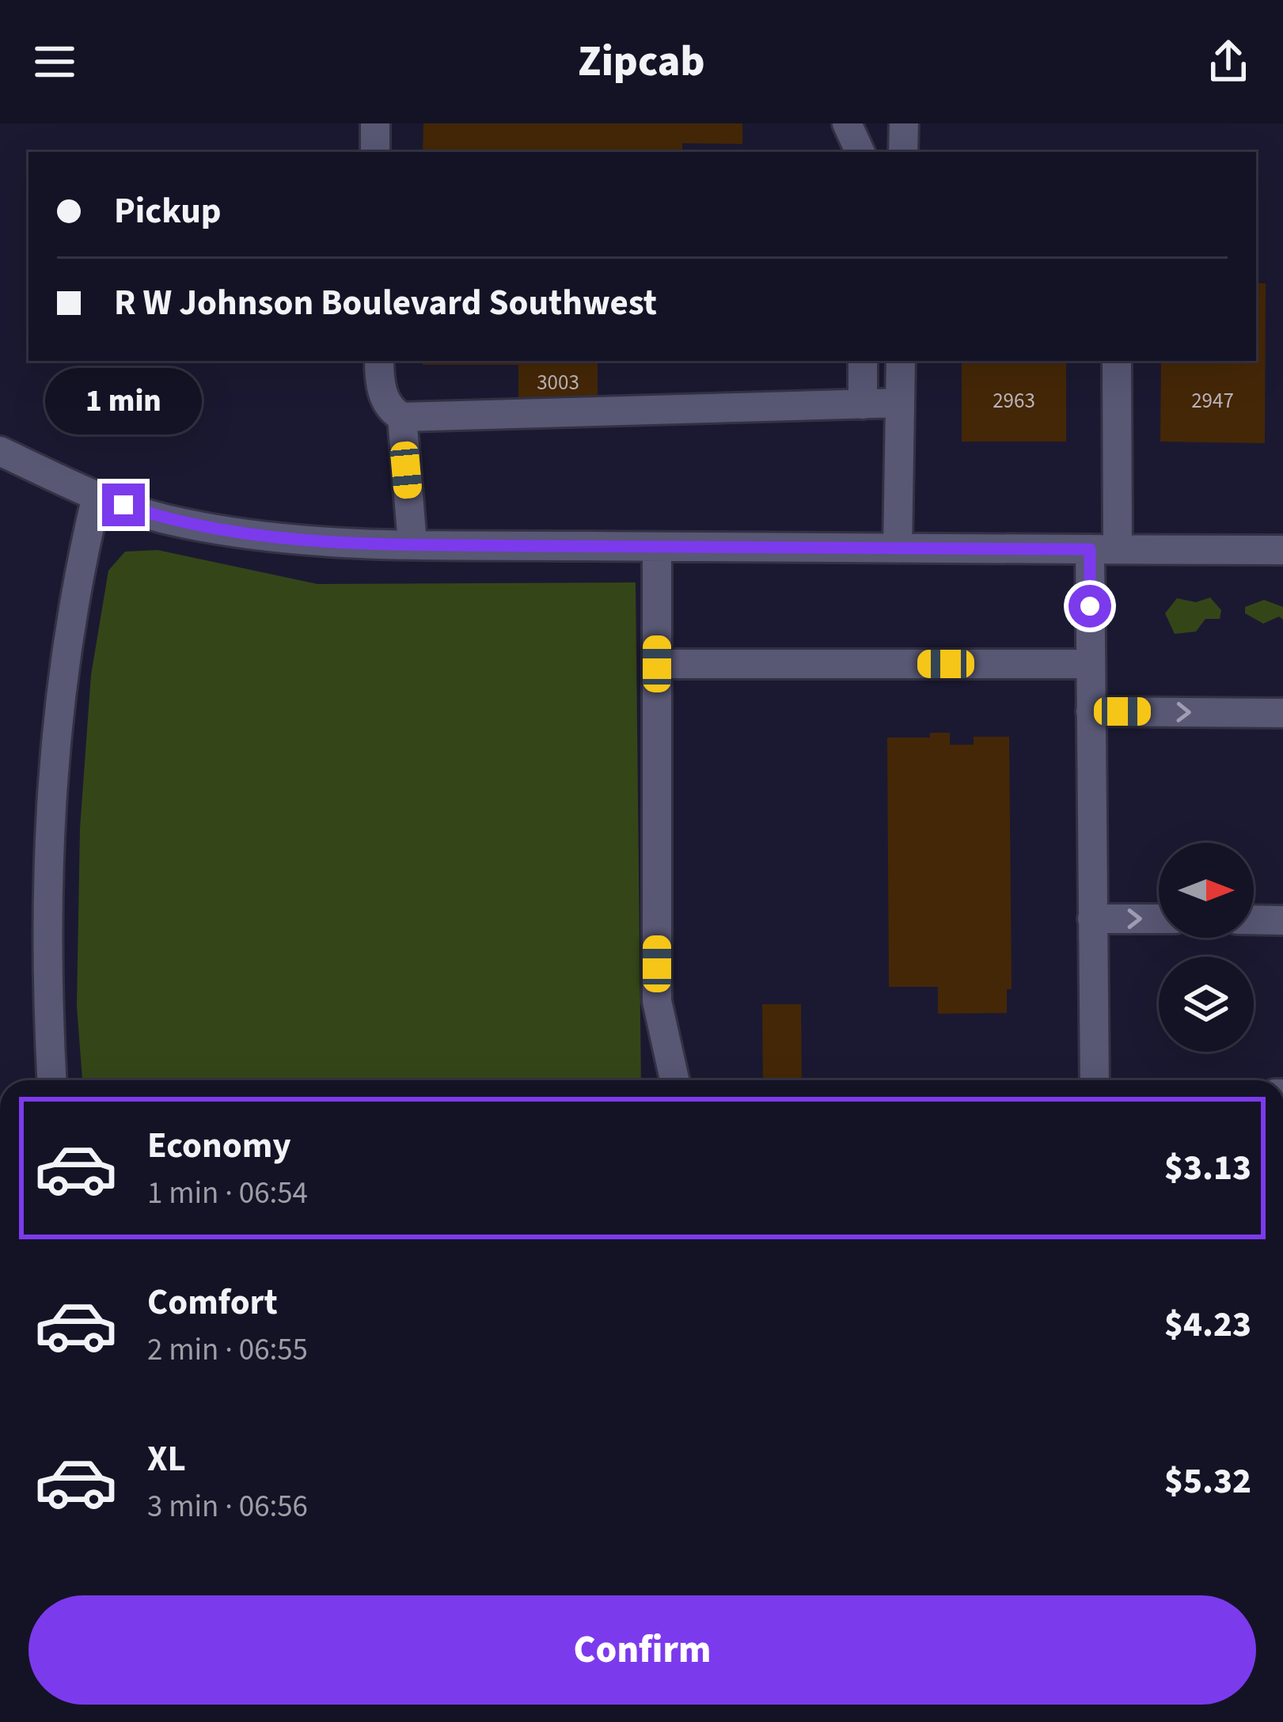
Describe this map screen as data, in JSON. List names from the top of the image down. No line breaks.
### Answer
{"house_numbers":["3003","2963","2947"],"north":"right","page":{"header":"Zipcab","banner":["Pickup","R W Johnson Boulevard Southwest"],"bubble":"1 min","list":[{"name":"Economy","note":"1 min · 06:54","value":"$3.13"},{"name":"Comfort","note":"2 min · 06:55","value":"$4.23"},{"name":"XL","note":"3 min · 06:56","value":"$5.32"}],"buttons":"Confirm"}}
